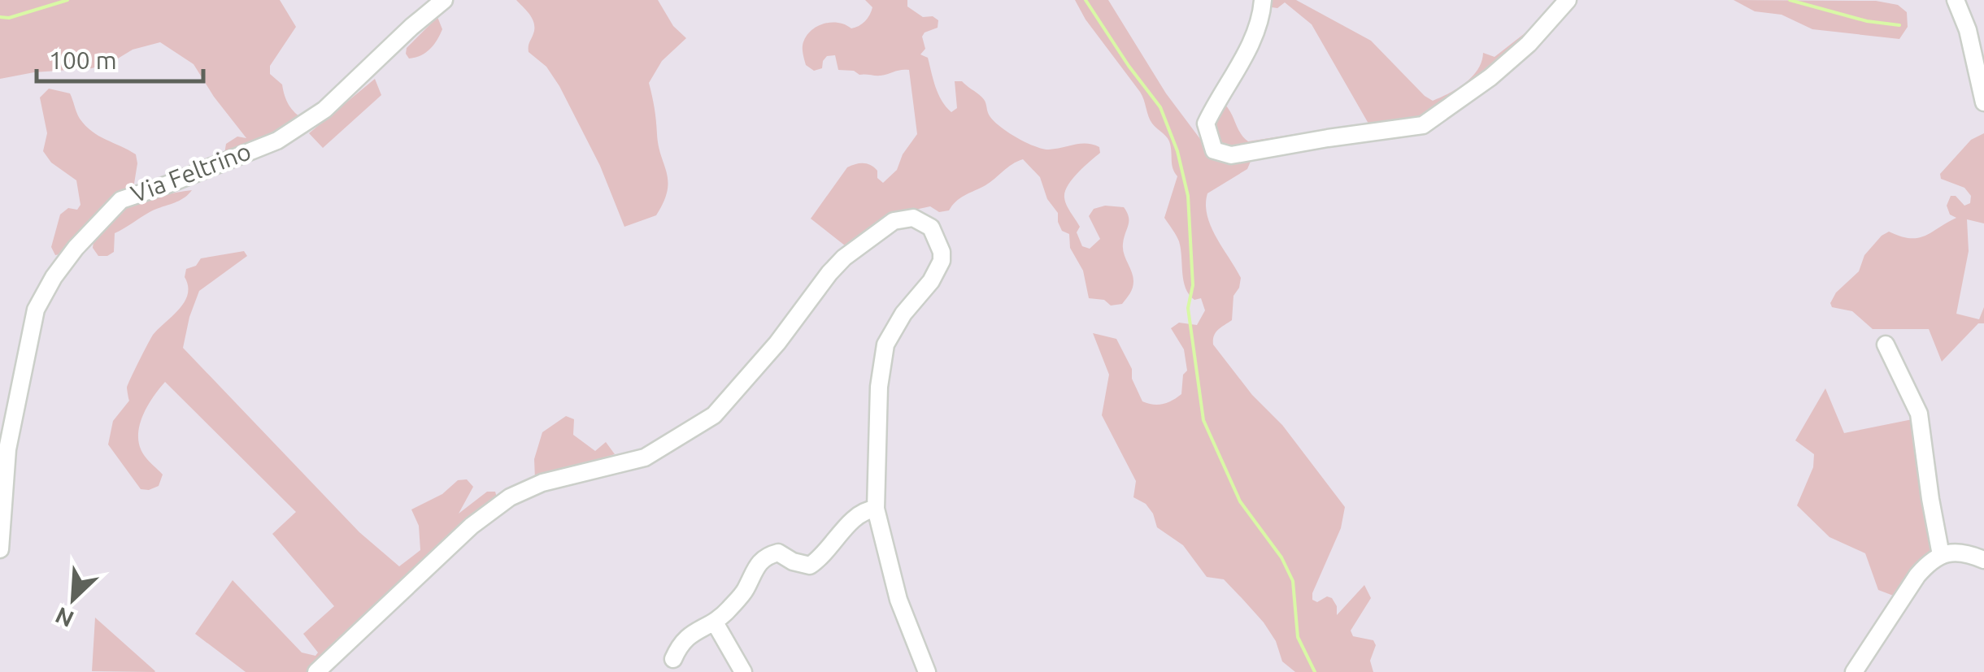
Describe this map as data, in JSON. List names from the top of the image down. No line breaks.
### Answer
{"streets":{"street":["Via Feltrino"]},"scale_bar":"100 m","north":"bottom left"}
